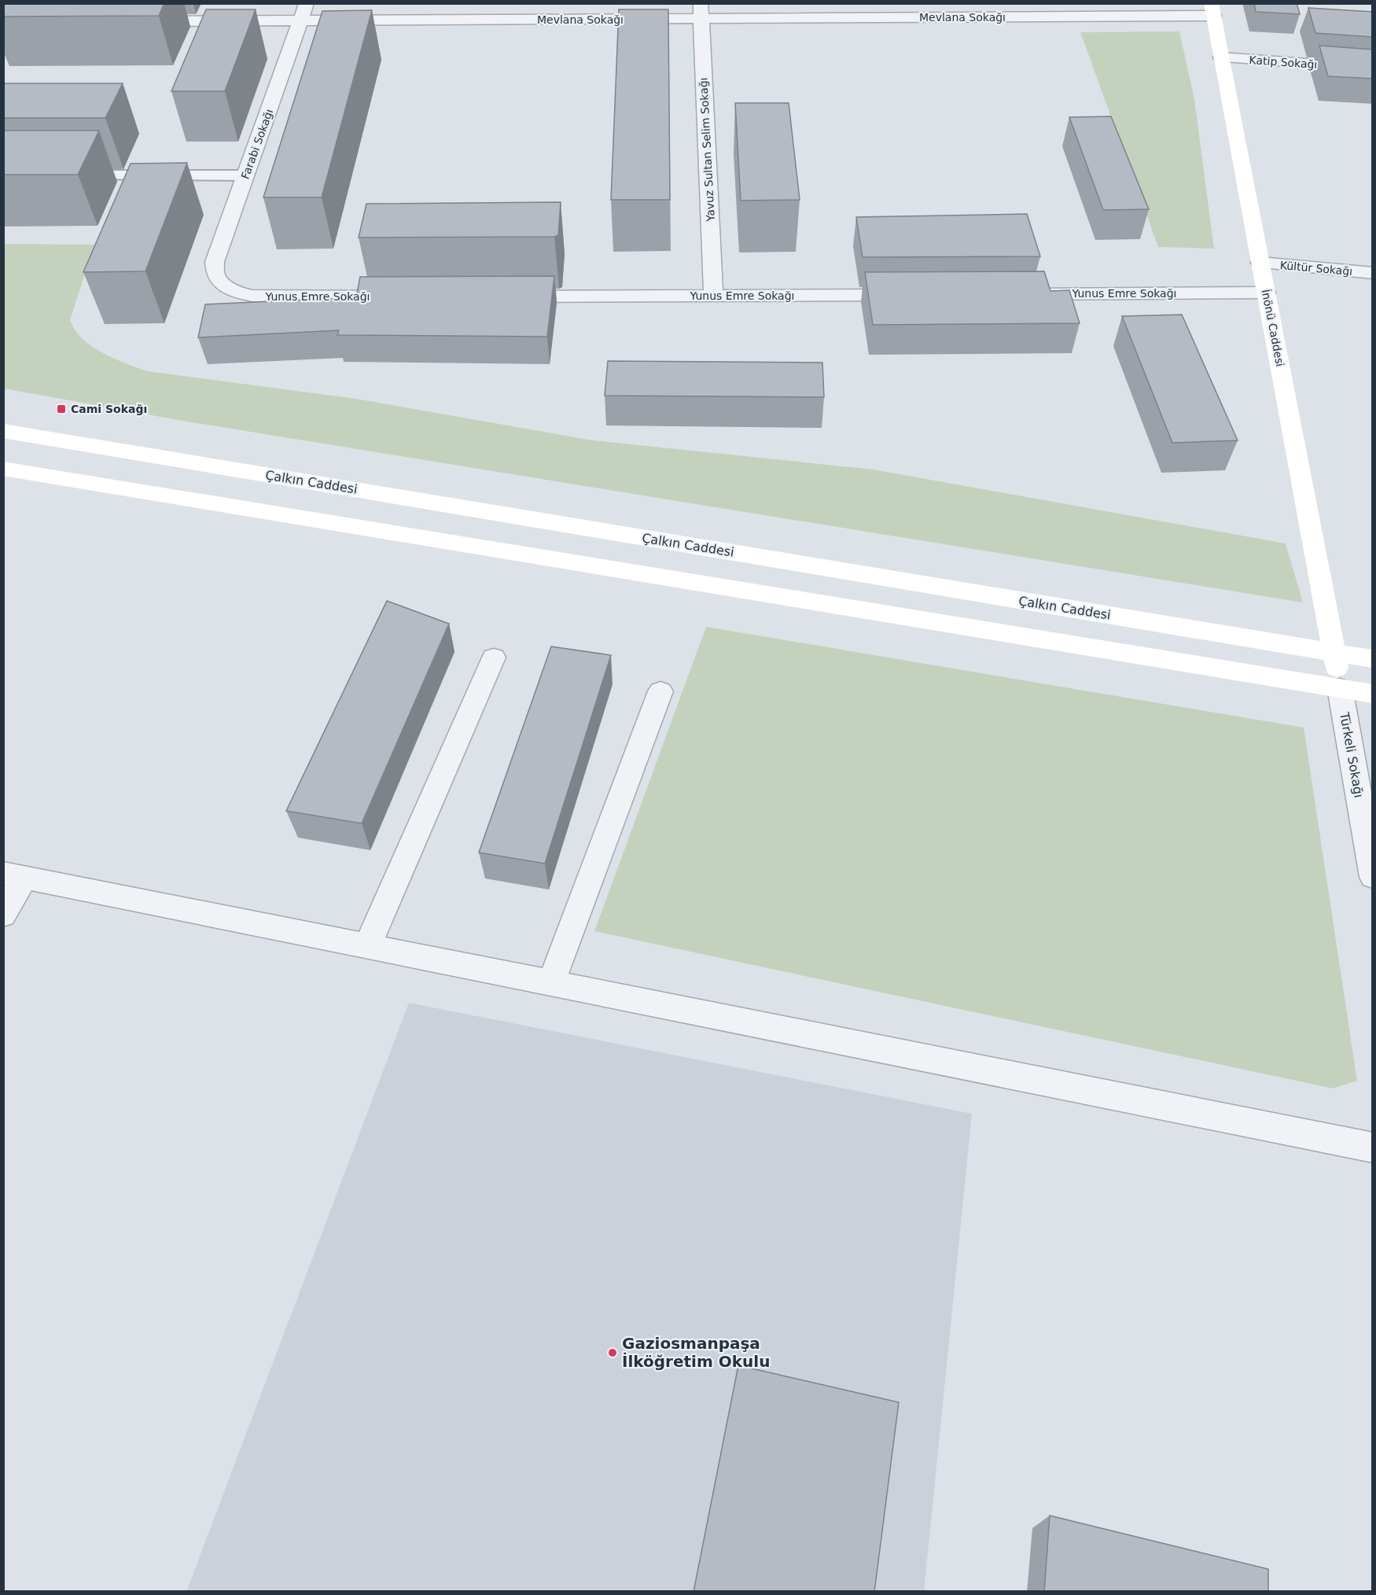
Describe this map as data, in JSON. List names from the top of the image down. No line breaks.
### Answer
{"streets":{"main road":["İnönü Caddesi","Çalkın Caddesi"],"street":["Mevlana Sokağı","Katip Sokağı","Farabi Sokağı","Yavuz Sultan Selim Sokağı","Kültür Sokağı","Yunus Emre Sokağı","Türkeli Sokağı"]},"crossings":[["Mevlana Sokağı","Farabi Sokağı"],["Mevlana Sokağı","Yavuz Sultan Selim Sokağı"],["Mevlana Sokağı","İnönü Caddesi"],["Katip Sokağı","İnönü Caddesi"],["Farabi Sokağı","Yunus Emre Sokağı"],["Yavuz Sultan Selim Sokağı","Yunus Emre Sokağı"],["Kültür Sokağı","İnönü Caddesi"],["Yunus Emre Sokağı","İnönü Caddesi"],["İnönü Caddesi","Çalkın Caddesi"],["İnönü Caddesi","Türkeli Sokağı"]],"places":{"transit":["Cami Sokağı"],"other":["Gaziosmanpaşa İlköğretim Okulu"]}}
